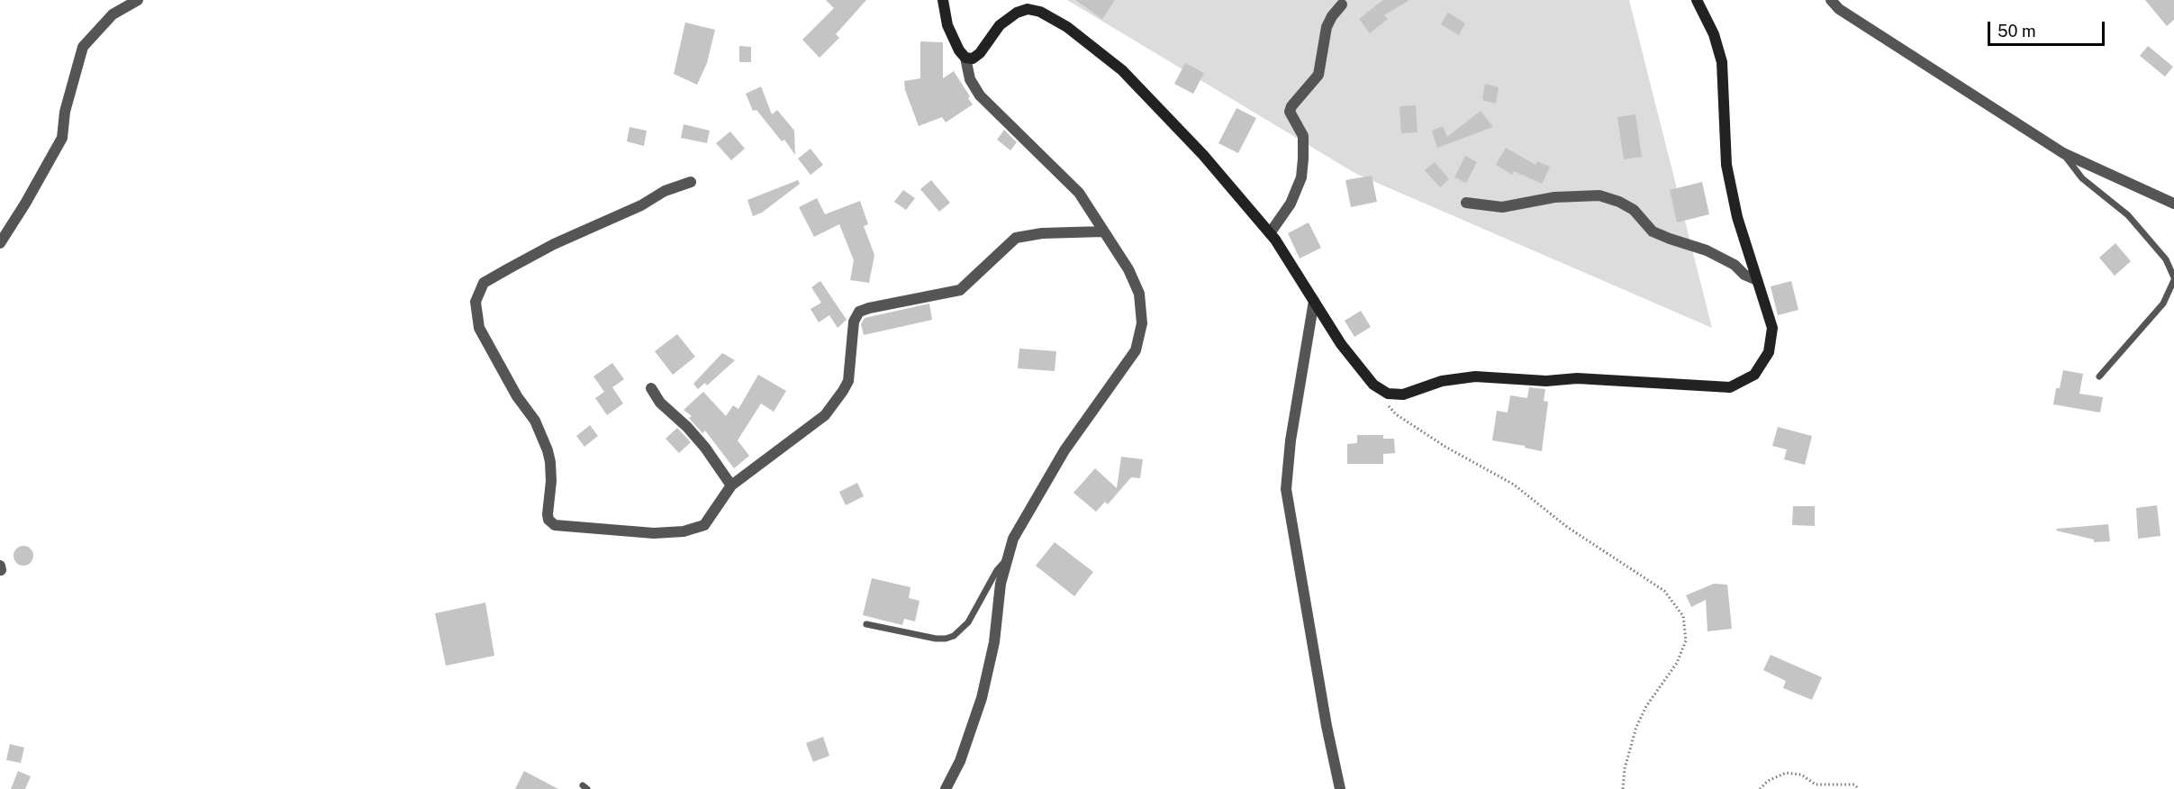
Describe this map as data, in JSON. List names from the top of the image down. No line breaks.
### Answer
{"scale_bar":"50 m"}
